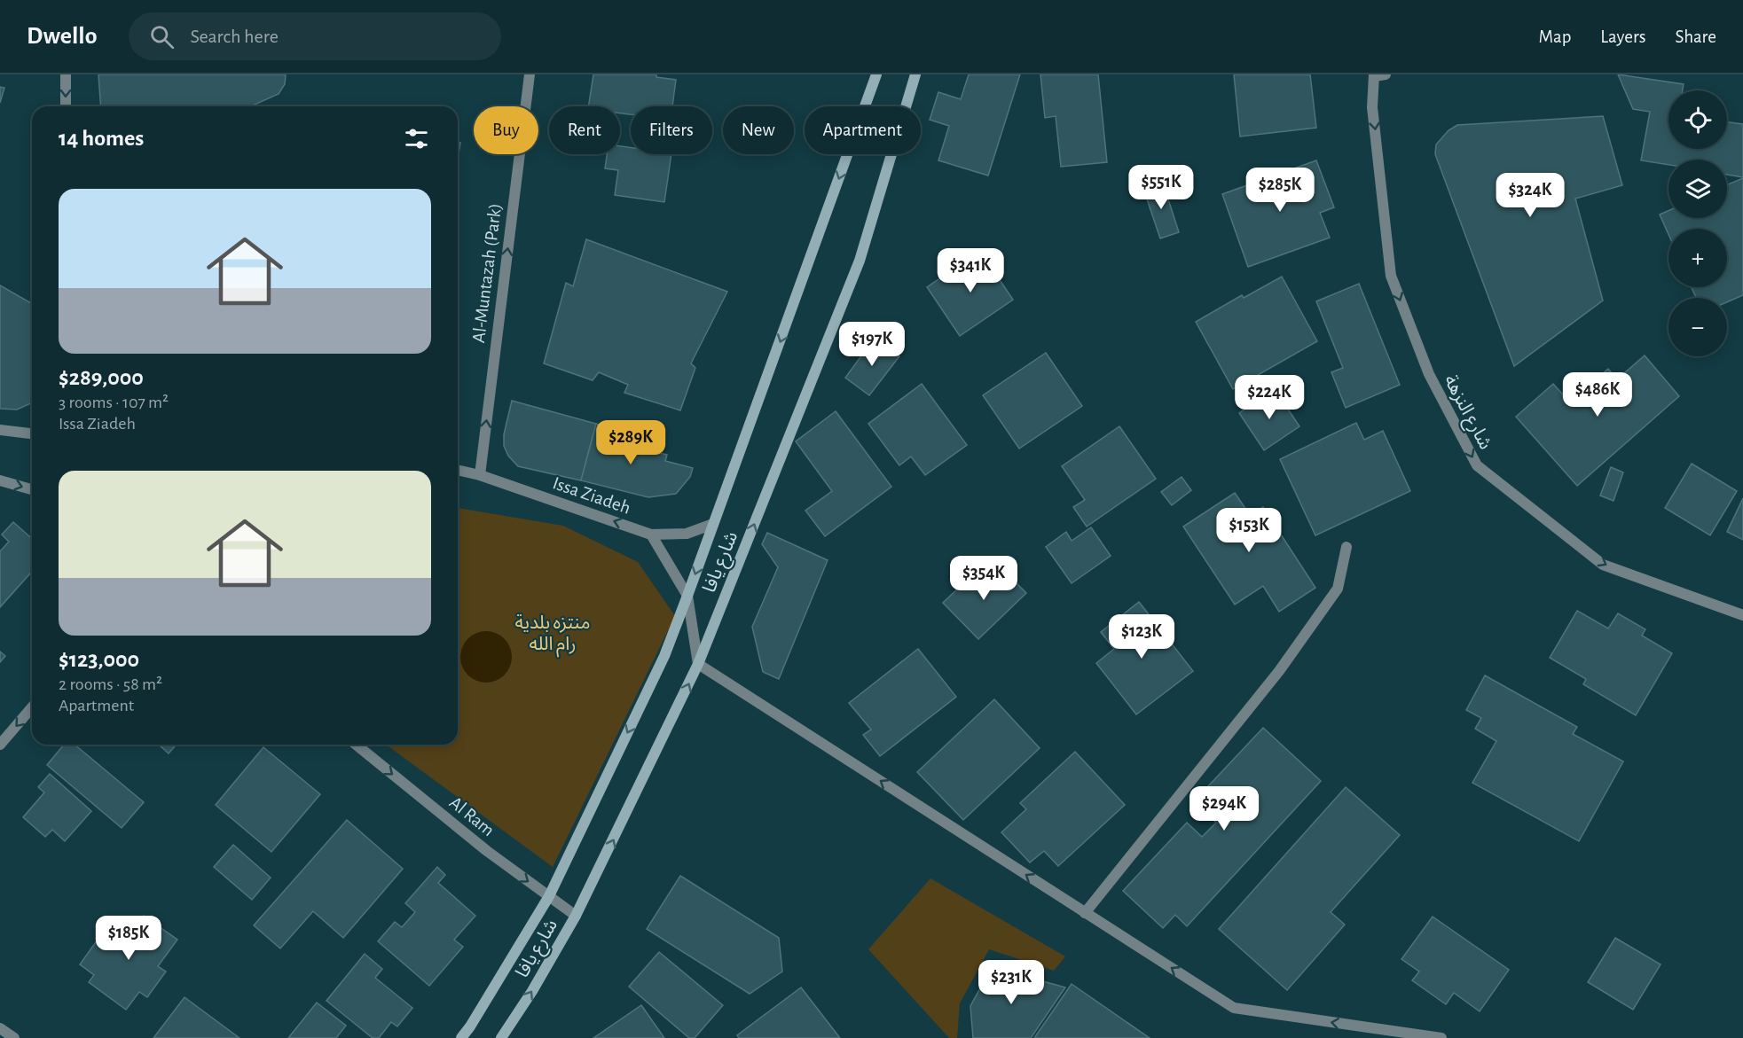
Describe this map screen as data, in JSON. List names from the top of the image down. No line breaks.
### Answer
{"streets":{"main road":["شارع يافا"],"street":["Al-Muntazah (Park)","شارع النزهة","Issa Ziadeh","Al Ram"]},"crossings":[["Al-Muntazah (Park)","Issa Ziadeh"],["شارع يافا","Al Ram"]],"one_way":["Al-Muntazah (Park)","شارع النزهة","Issa Ziadeh","Al Ram"],"parks":["منتزه بلدية رام الله"],"page":{"header":"Dwello","search":"Search here","nav":["Map","Layers","Share"],"map_buttons":["+","−"],"chip":["Buy","Rent","Filters","New","Apartment"],"heading":"14 homes","price":["$551K","$285K","$324K","$341K","$197K","$486K","$224K","$289K","$153K","$354K","$123K","$294K","$185K","$231K"],"list":[{"name":"$289,000","note":"3 rooms · 107 m² · Issa Ziadeh"},{"name":"$123,000","note":"2 rooms · 58 m² · Apartment"}]}}
